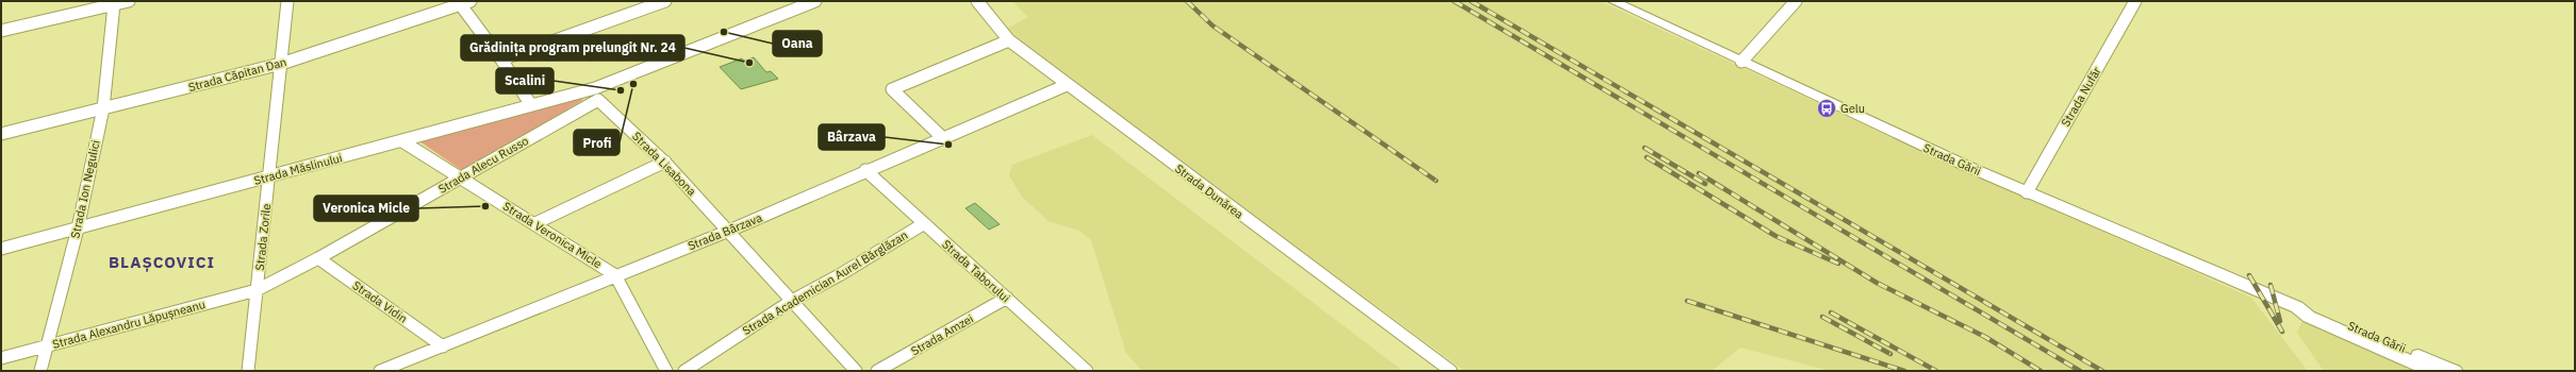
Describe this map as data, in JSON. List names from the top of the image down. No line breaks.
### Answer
{"streets":{"main road":["Strada Gării"],"street":["Strada Căpitan Dan","Strada Nufăr","Strada Lisabona","Strada Alecu Russo","Strada Măslinului","Strada Ion Negulici","Strada Dunărea","Strada Bârzava","Strada Veronica Micle","Strada Zorile","Strada Taborului","Strada Academician Aurel Bărglăzan","Strada Vidin","Strada Alexandru Lăpușneanu","Strada Amzei"]},"crossings":[["Strada Căpitan Dan","Strada Ion Negulici"],["Strada Căpitan Dan","Strada Zorile"],["Strada Nufăr","Strada Gării"],["Strada Lisabona","Strada Alecu Russo"],["Strada Lisabona","Strada Măslinului"],["Strada Lisabona","Strada Bârzava"],["Strada Lisabona","Strada Academician Aurel Bărglăzan"],["Strada Alecu Russo","Strada Măslinului"],["Strada Alecu Russo","Strada Veronica Micle"],["Strada Alecu Russo","Strada Zorile"],["Strada Alecu Russo","Strada Vidin"],["Strada Alecu Russo","Strada Alexandru Lăpușneanu"],["Strada Măslinului","Strada Ion Negulici"],["Strada Măslinului","Strada Veronica Micle"],["Strada Măslinului","Strada Zorile"],["Strada Ion Negulici","Strada Alexandru Lăpușneanu"],["Strada Dunărea","Strada Bârzava"],["Strada Bârzava","Strada Veronica Micle"],["Strada Bârzava","Strada Taborului"],["Strada Bârzava","Strada Vidin"],["Strada Zorile","Strada Alexandru Lăpușneanu"],["Strada Taborului","Strada Academician Aurel Bărglăzan"],["Strada Taborului","Strada Amzei"]],"districts":["BLAȘCOVICI"],"places":{"other":["Oana","Grădinița program prelungit Nr. 24","Profi","Scalini","Bârzava","Veronica Micle"],"bus stop":["Gelu"]}}
